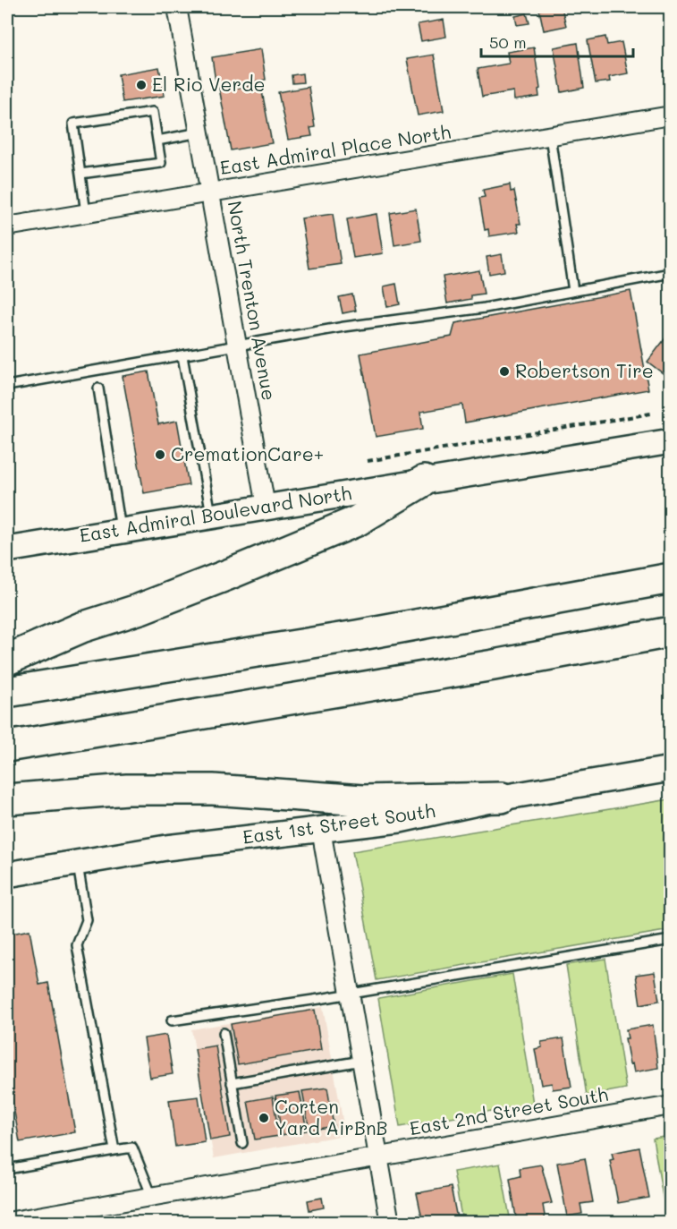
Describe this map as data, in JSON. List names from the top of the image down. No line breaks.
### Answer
{"streets":{"main road":["East Admiral Boulevard North","East 1st Street South"],"street":["East Admiral Place North","North Trenton Avenue","East 2nd Street South"]},"crossings":[["East Admiral Place North","North Trenton Avenue"],["North Trenton Avenue","East Admiral Boulevard North"]],"places":["El Rio Verde","Robertson Tire","CremationCare+","Corten Yard AirBnB"],"scale_bar":"50 m"}
